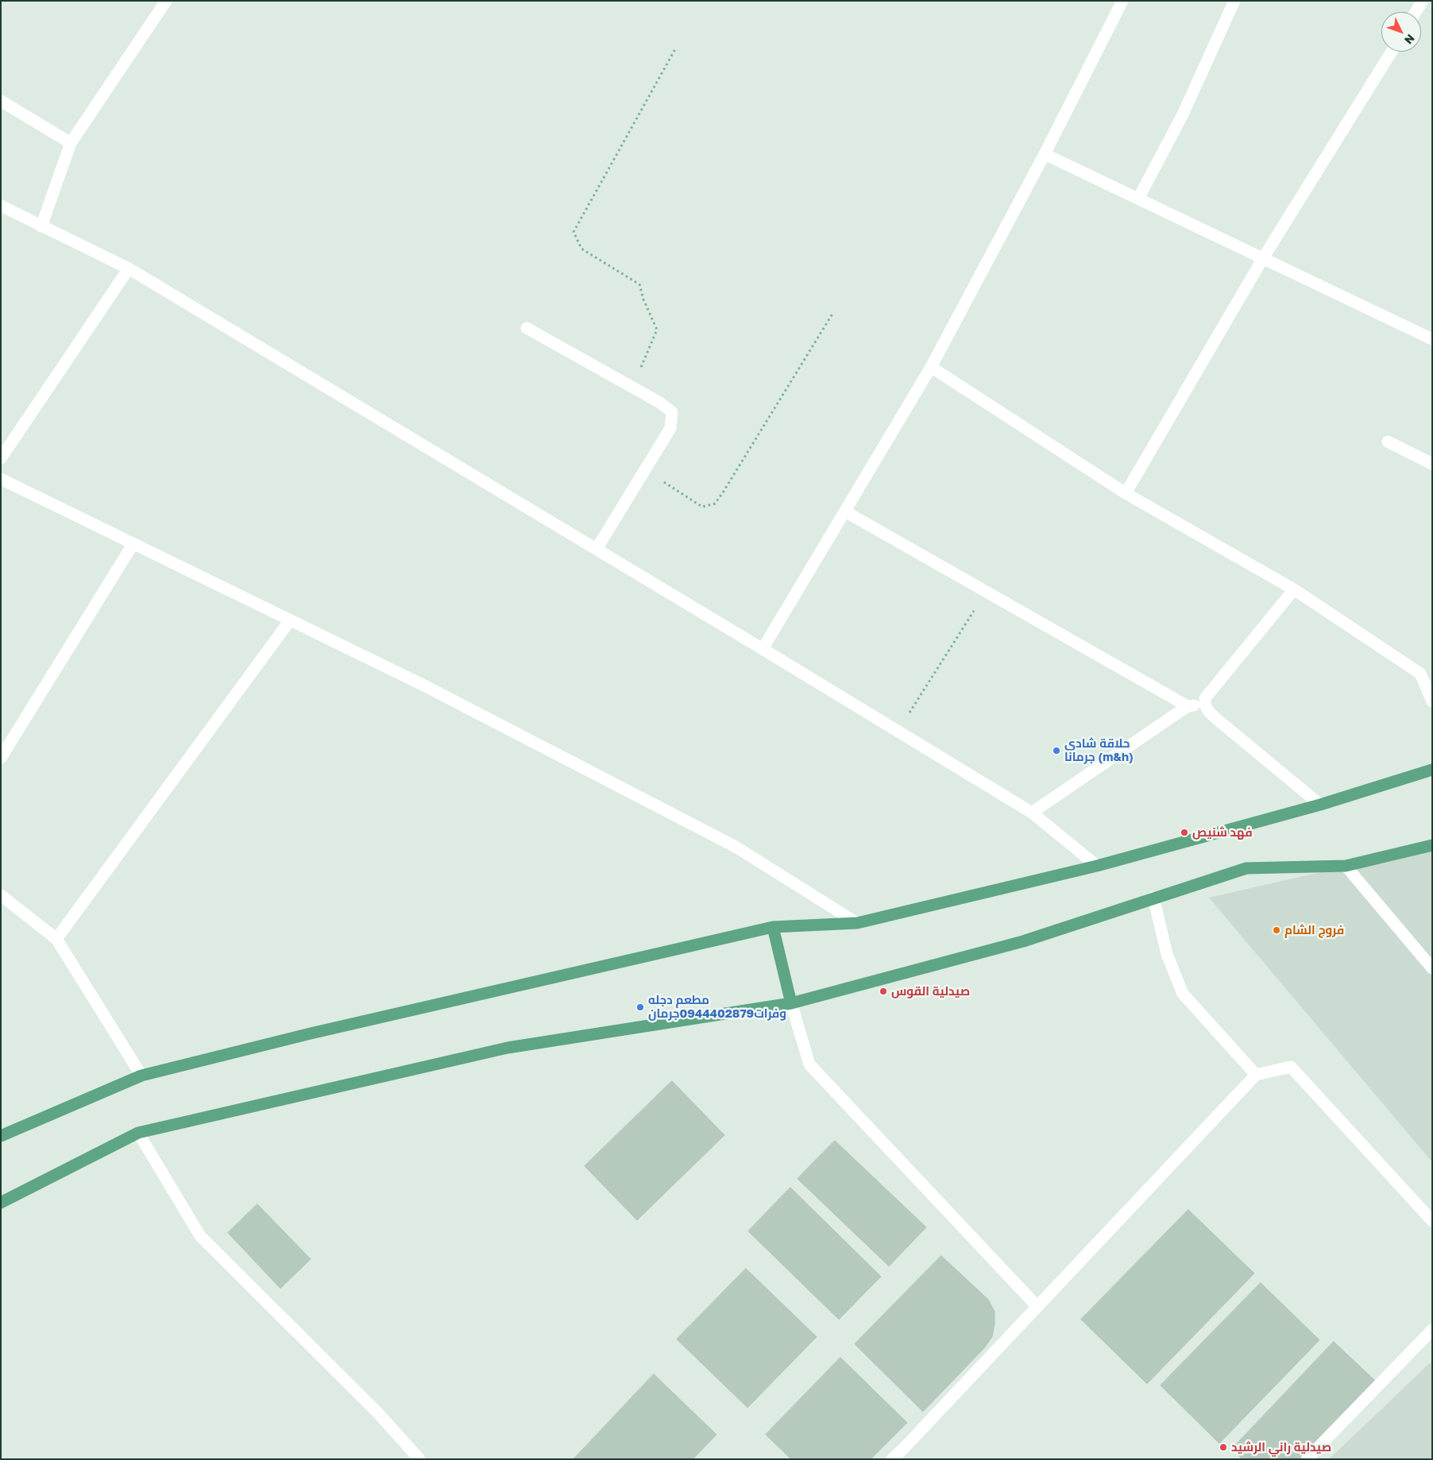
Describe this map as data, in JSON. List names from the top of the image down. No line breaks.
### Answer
{"places":["حلاقة شادي جرمانا (m&h)","فهد شنيص","فروج الشام","صيدلية القوس","مطعم دجله وفرات0944402879جرمان","صيدلية راني الرشيد"],"north":"bottom right"}
